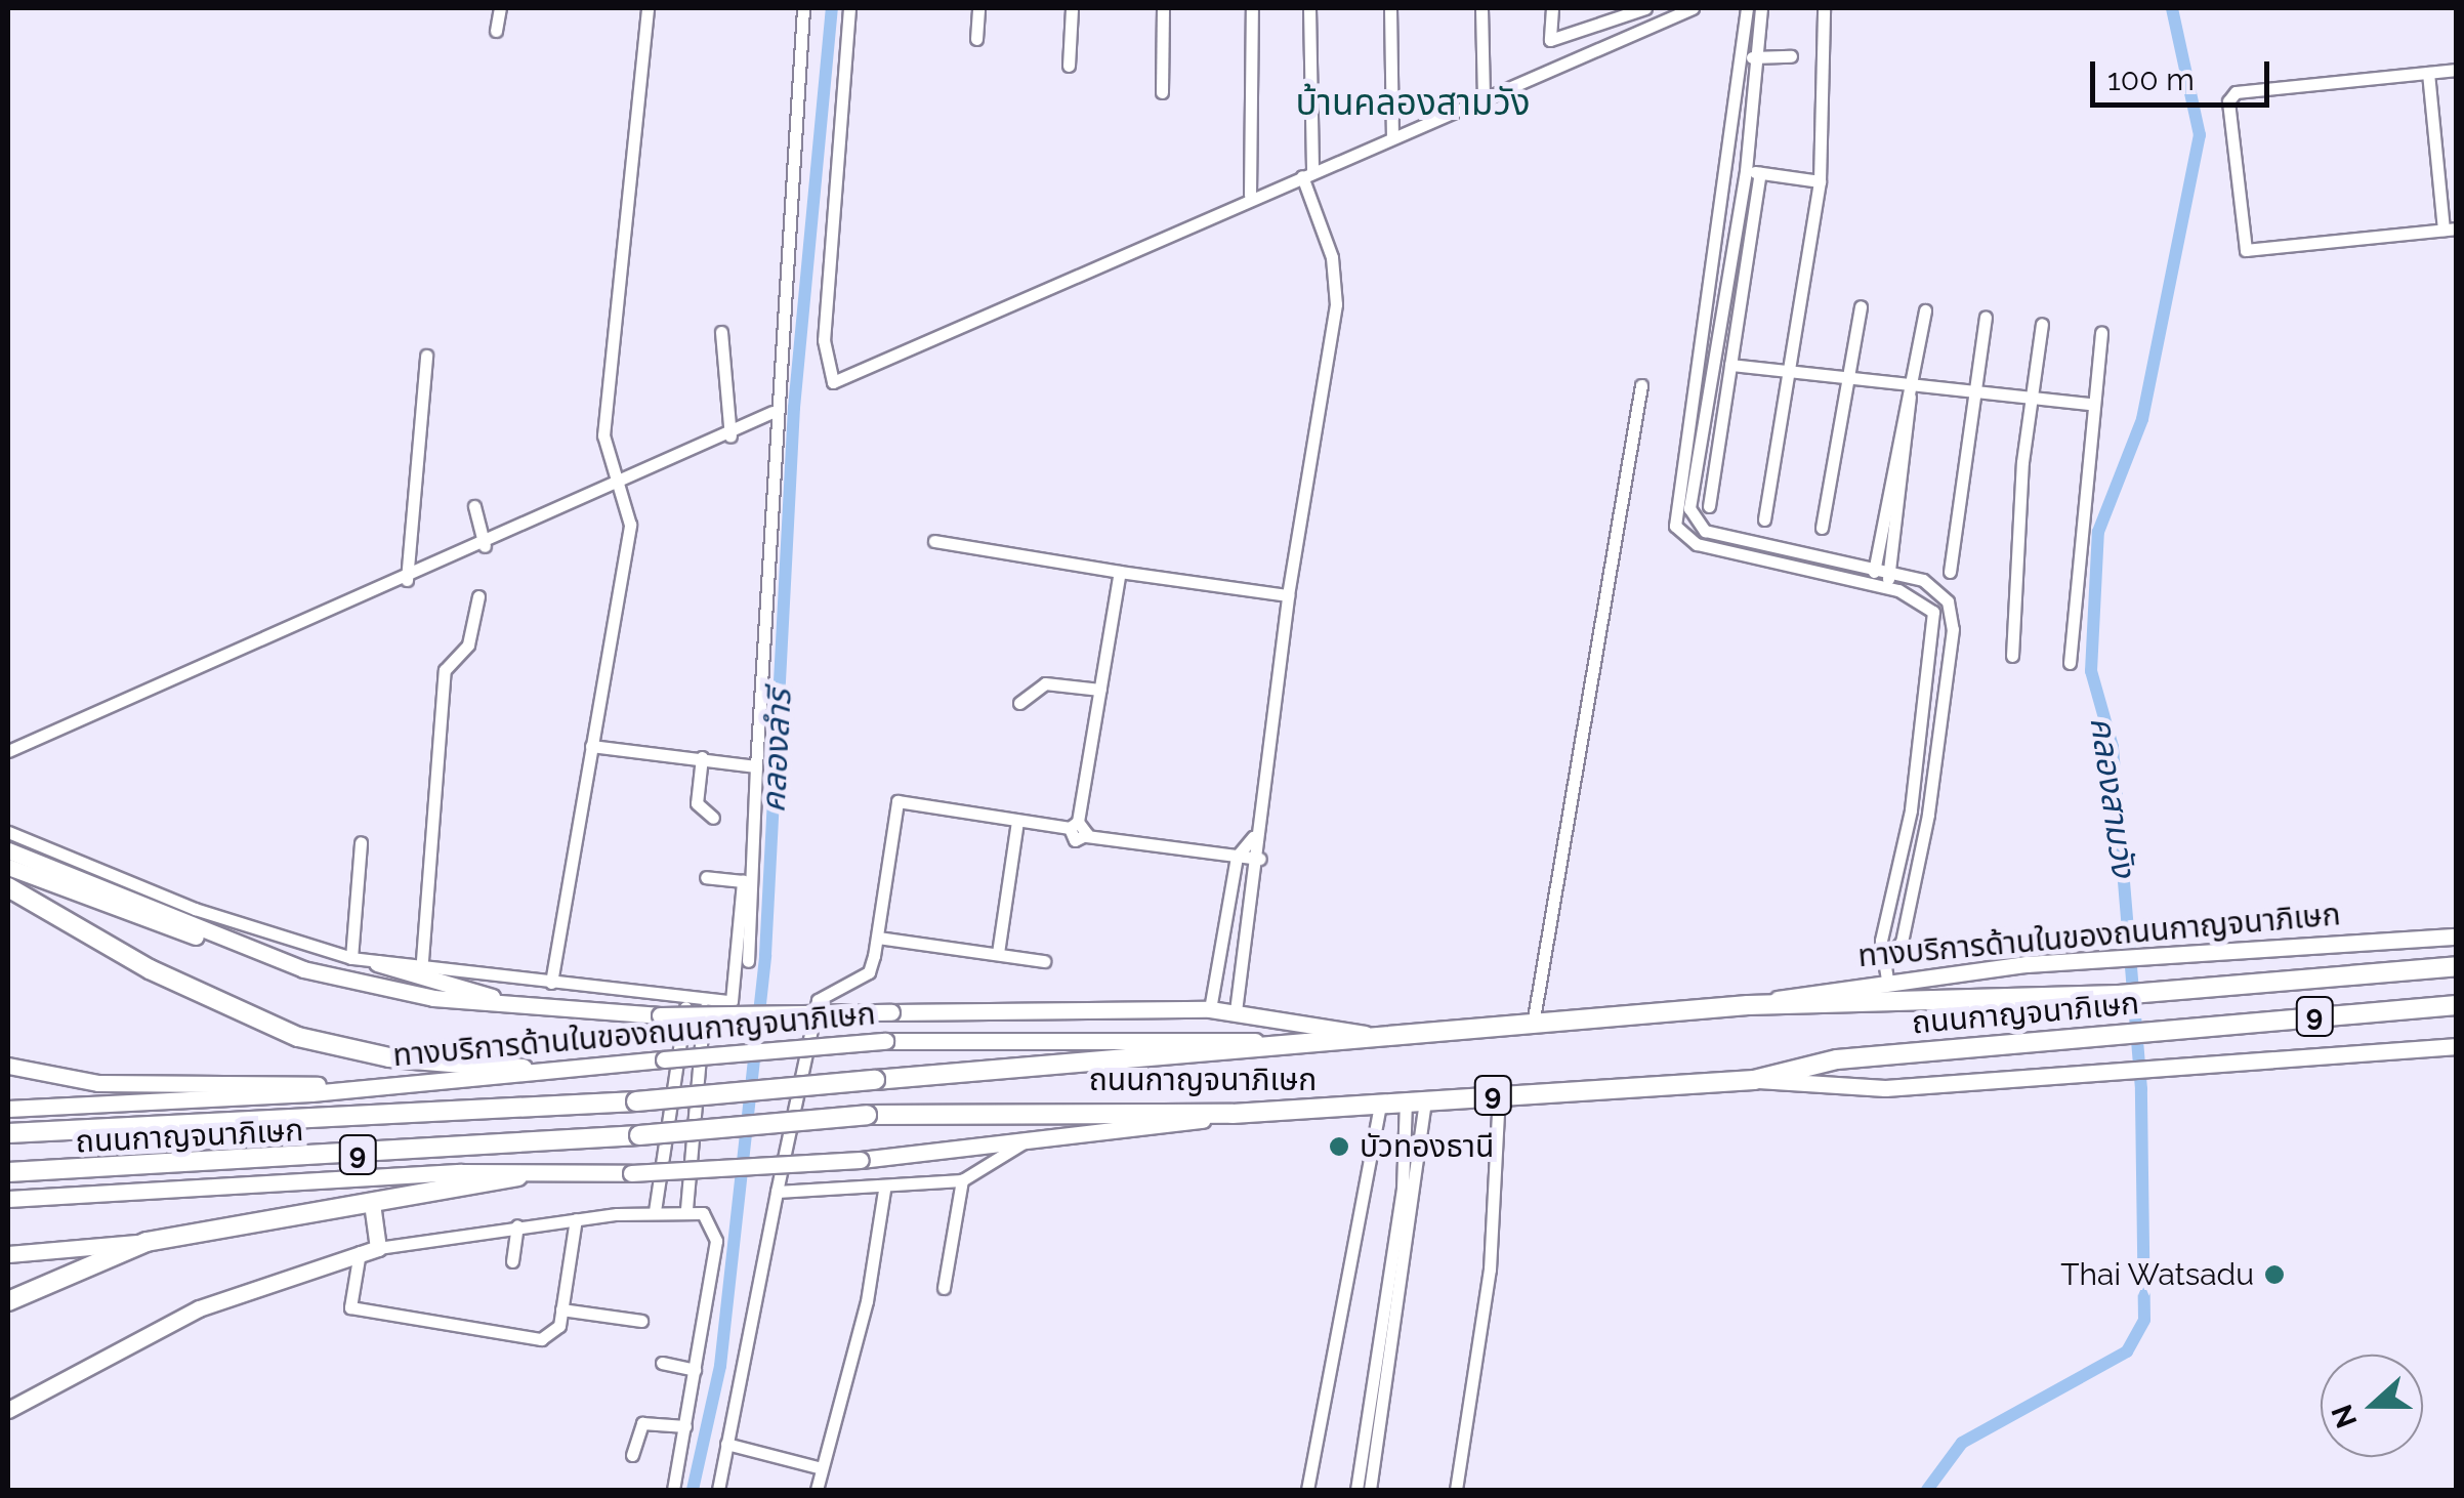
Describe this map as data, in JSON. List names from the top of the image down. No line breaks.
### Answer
{"streets":{"highway":["ถนนกาญจนาภิเษก","9"],"main road":["ทางบริการด้านในของถนนกาญจนาภิเษก"]},"crossings":[["ทางบริการด้านในของถนนกาญจนาภิเษก","ถนนกาญจนาภิเษก"]],"districts":["บ้านคลองสามวัง"],"water":["คลองลำรี","คลองสามวัง"],"places":["บัวทองธานี","Thai Watsadu"],"scale_bar":"100 m","north":"left"}
